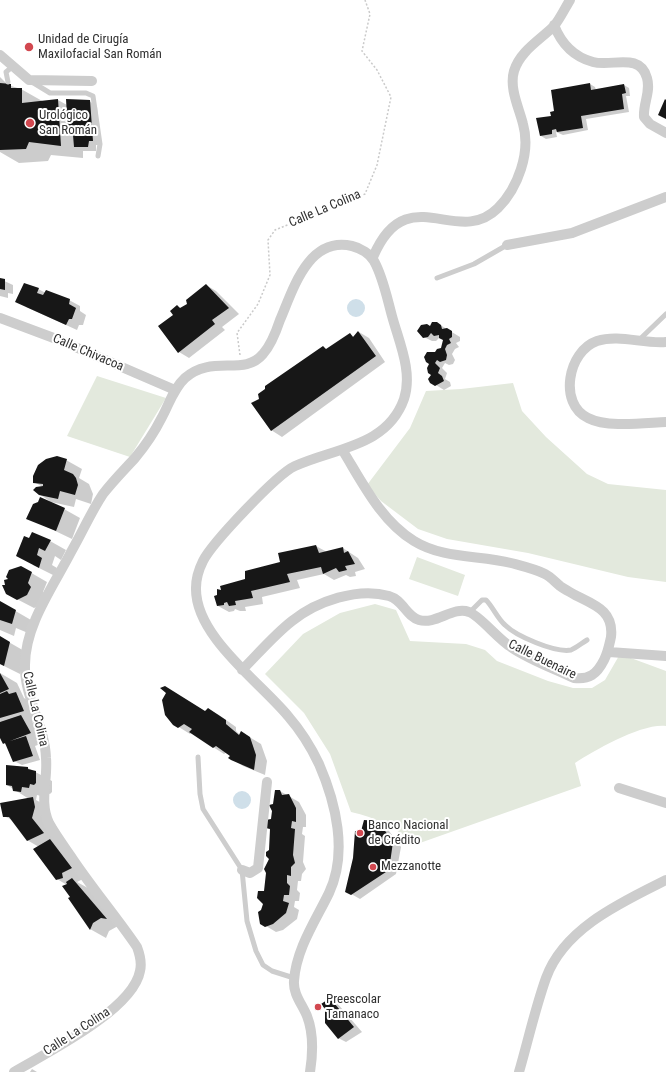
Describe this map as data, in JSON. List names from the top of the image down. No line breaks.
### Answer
{"streets":{"street":["Calle La Colina","Calle Chivacoa","Calle Buenaire"]},"crossings":[["Calle La Colina","Calle Chivacoa"]],"places":["Unidad de Cirugía Maxilofacial San Román","Urológico San Román","Banco Nacional de Crédito","Mezzanotte","Preescolar Tamanaco"]}
